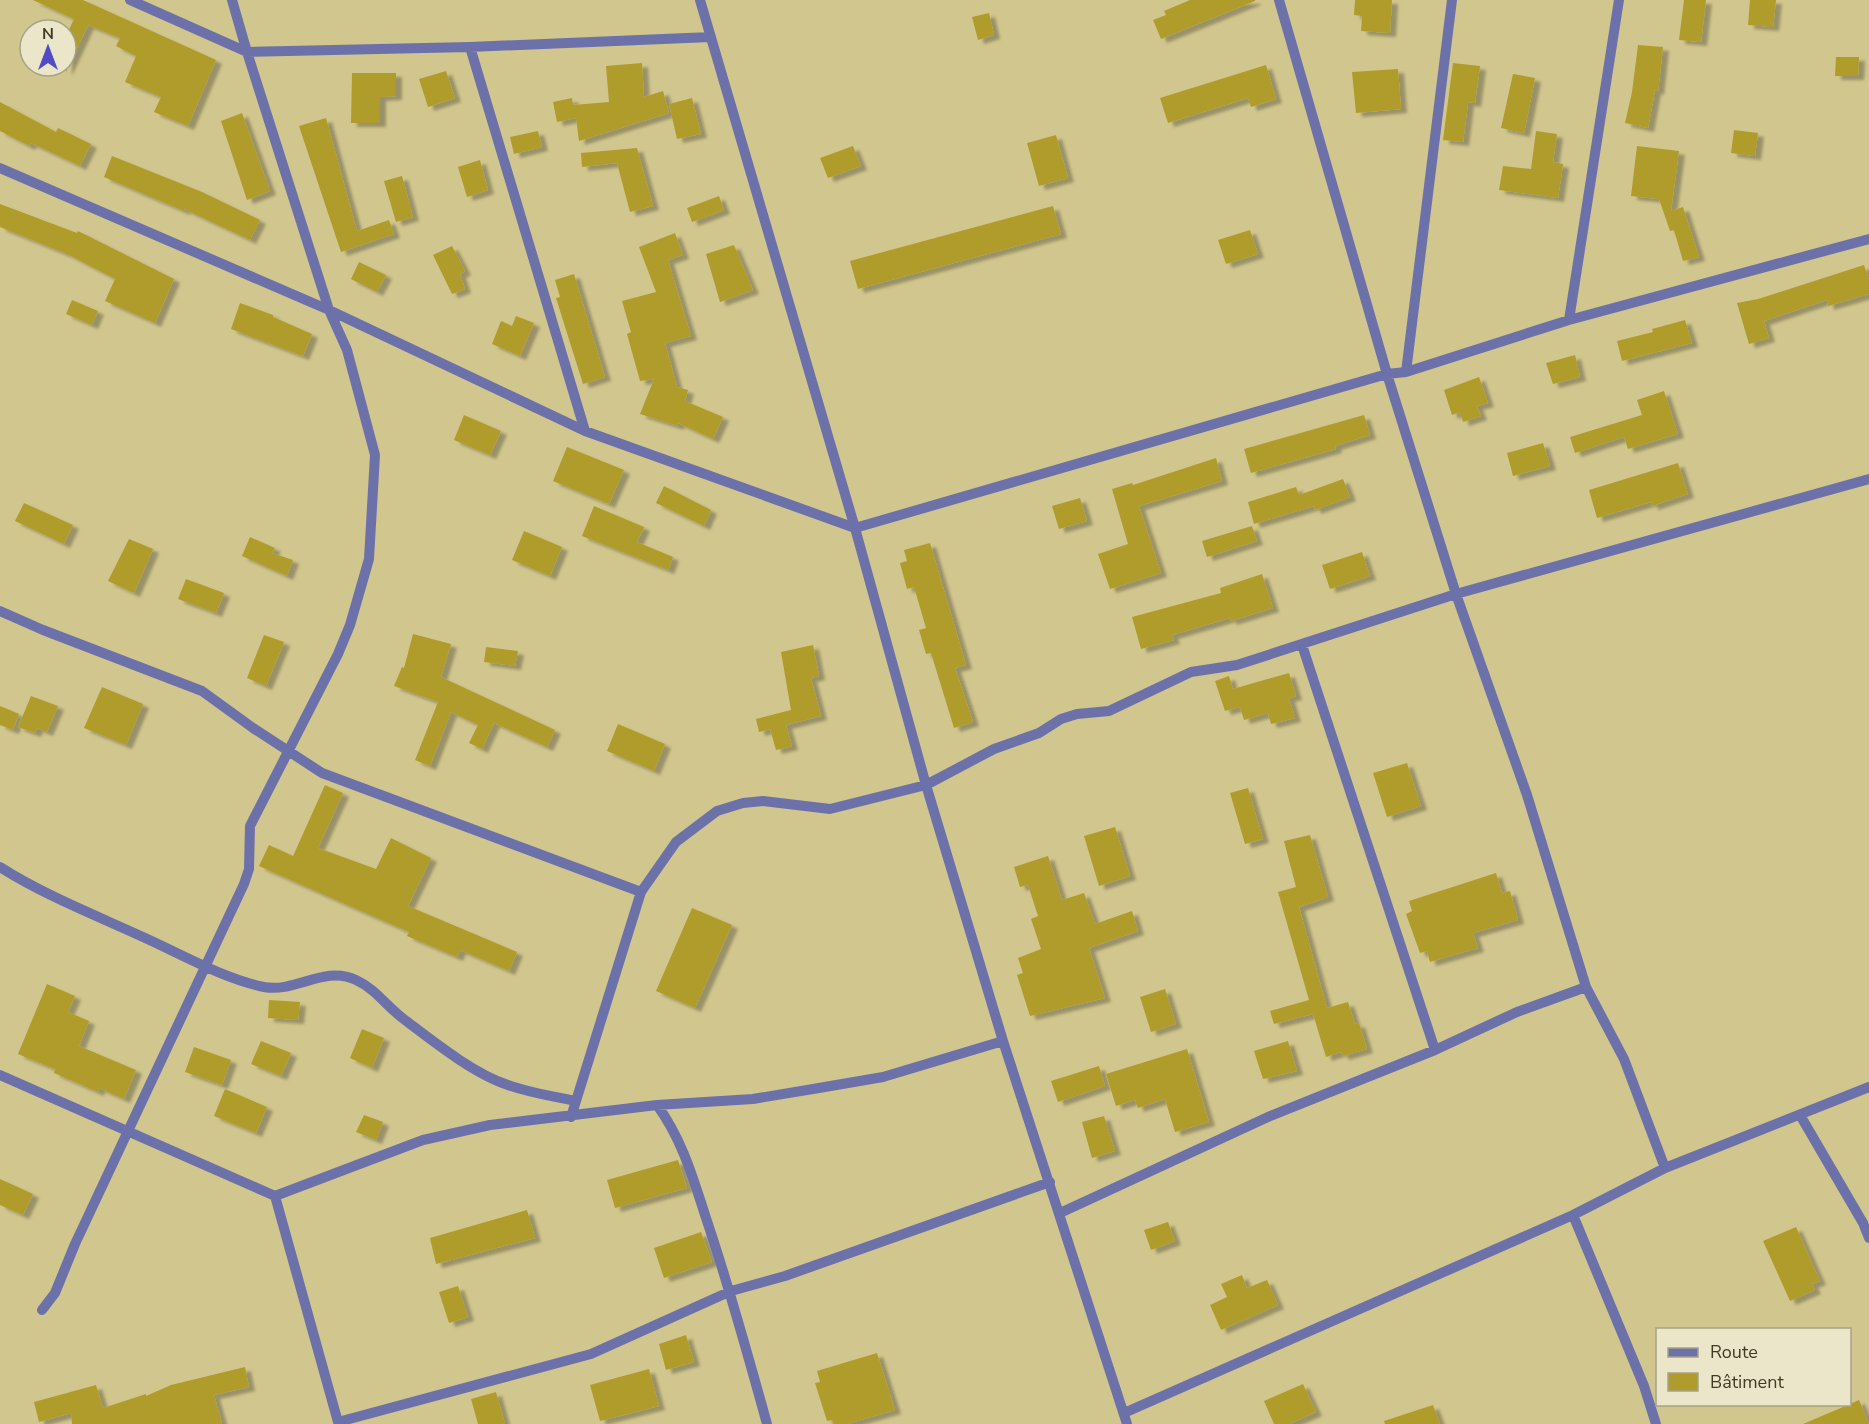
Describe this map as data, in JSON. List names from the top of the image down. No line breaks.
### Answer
{"legend":["Route","Bâtiment"],"north":"top"}
